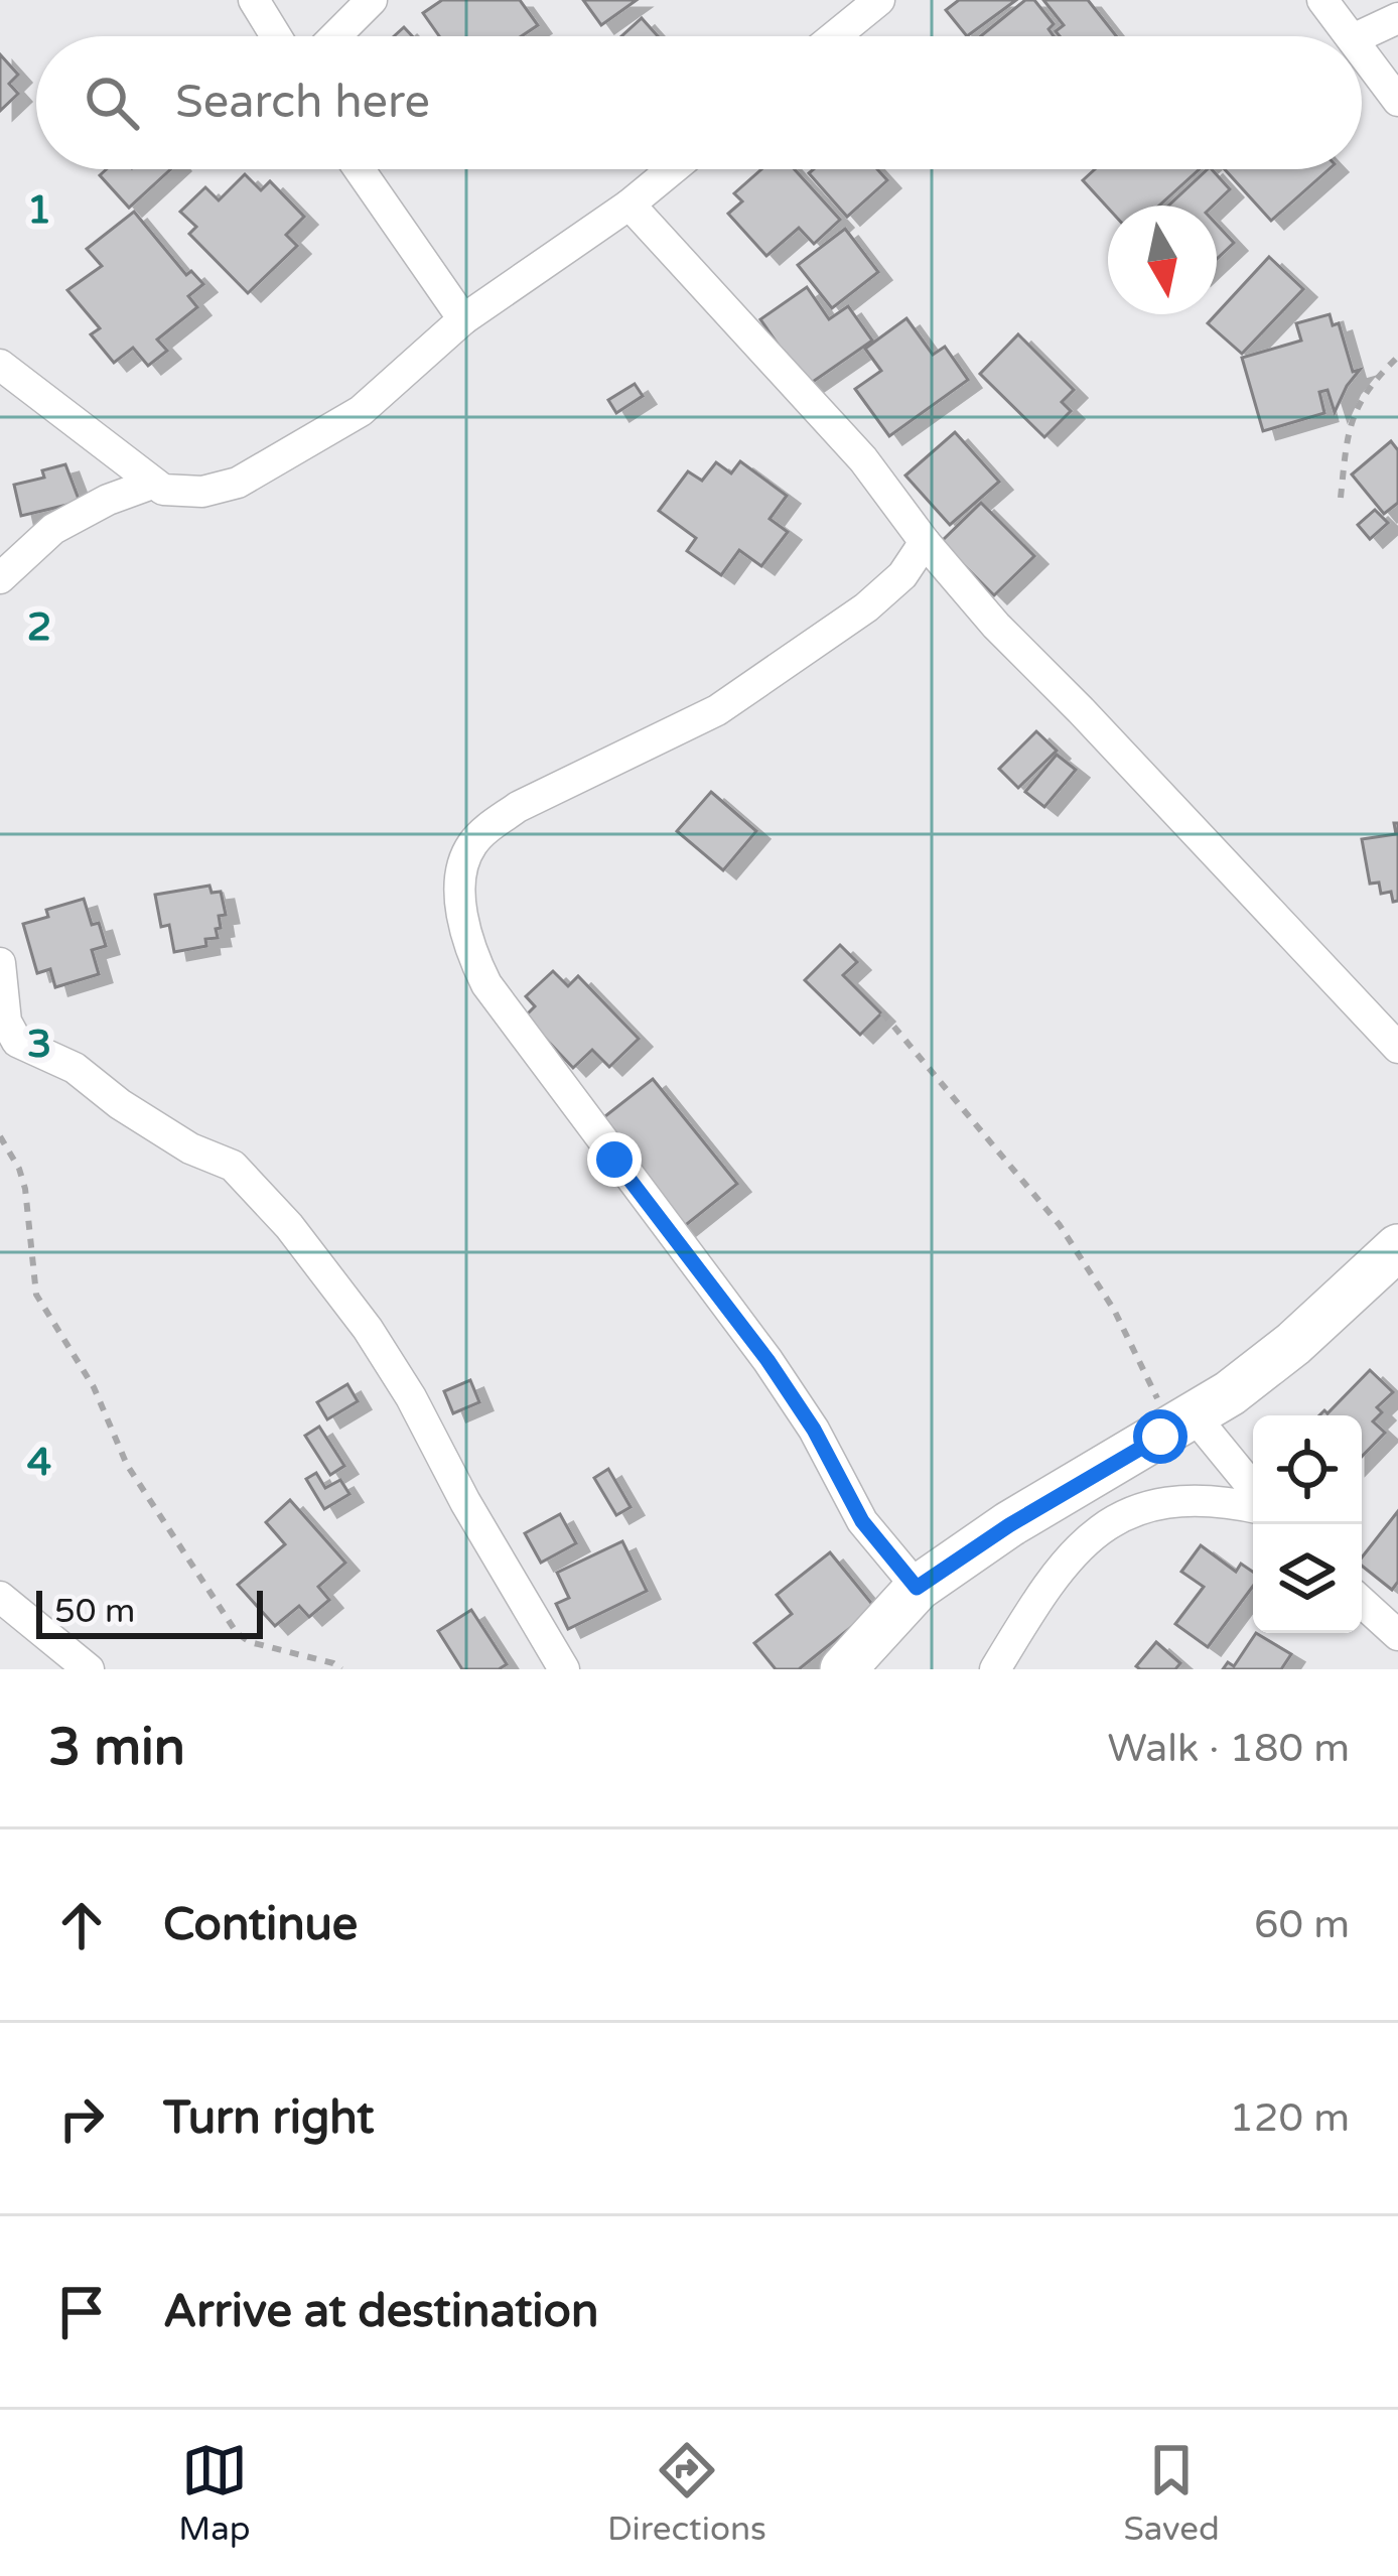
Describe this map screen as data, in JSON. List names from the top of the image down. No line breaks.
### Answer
{"scale_bar":"50 m","north":"bottom","page":{"search":"Search here","scale":"50 m","heading":["3 min","Walk · 180 m"],"list":[["Continue","60 m"],["Turn right","120 m"],"Arrive at destination"],"nav":["Map","Directions","Saved"]},"grid":{"rows":["1","2","3","4"]}}
